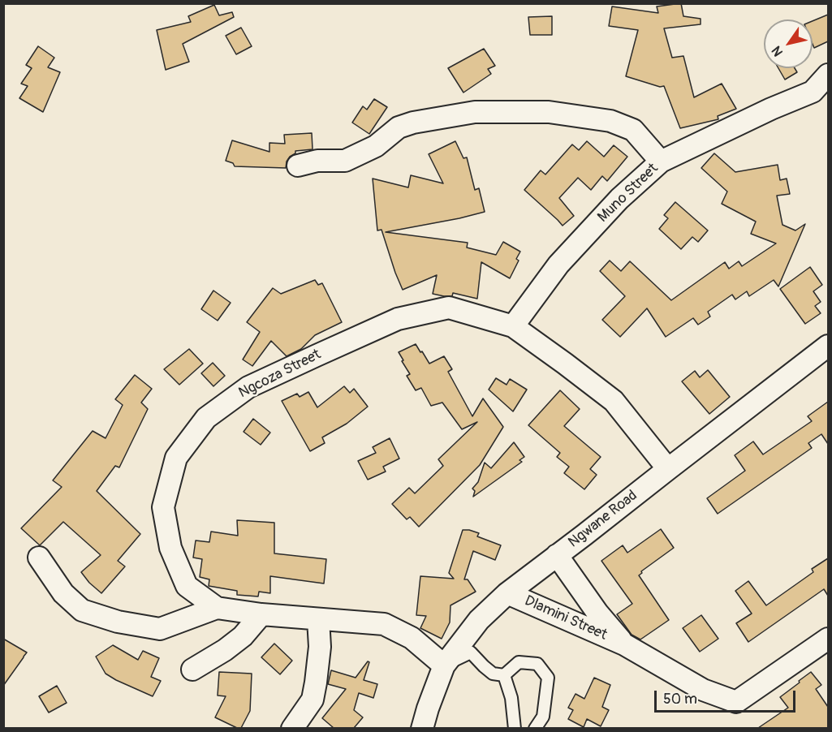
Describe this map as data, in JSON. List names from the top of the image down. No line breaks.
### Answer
{"streets":{"street":["Muno Street","Ngcoza Street","Ngwane Road","Dlamini Street"]},"crossings":[["Muno Street","Ngcoza Street"],["Ngcoza Street","Ngwane Road"],["Ngwane Road","Dlamini Street"]],"scale_bar":"50 m","north":"bottom left"}
